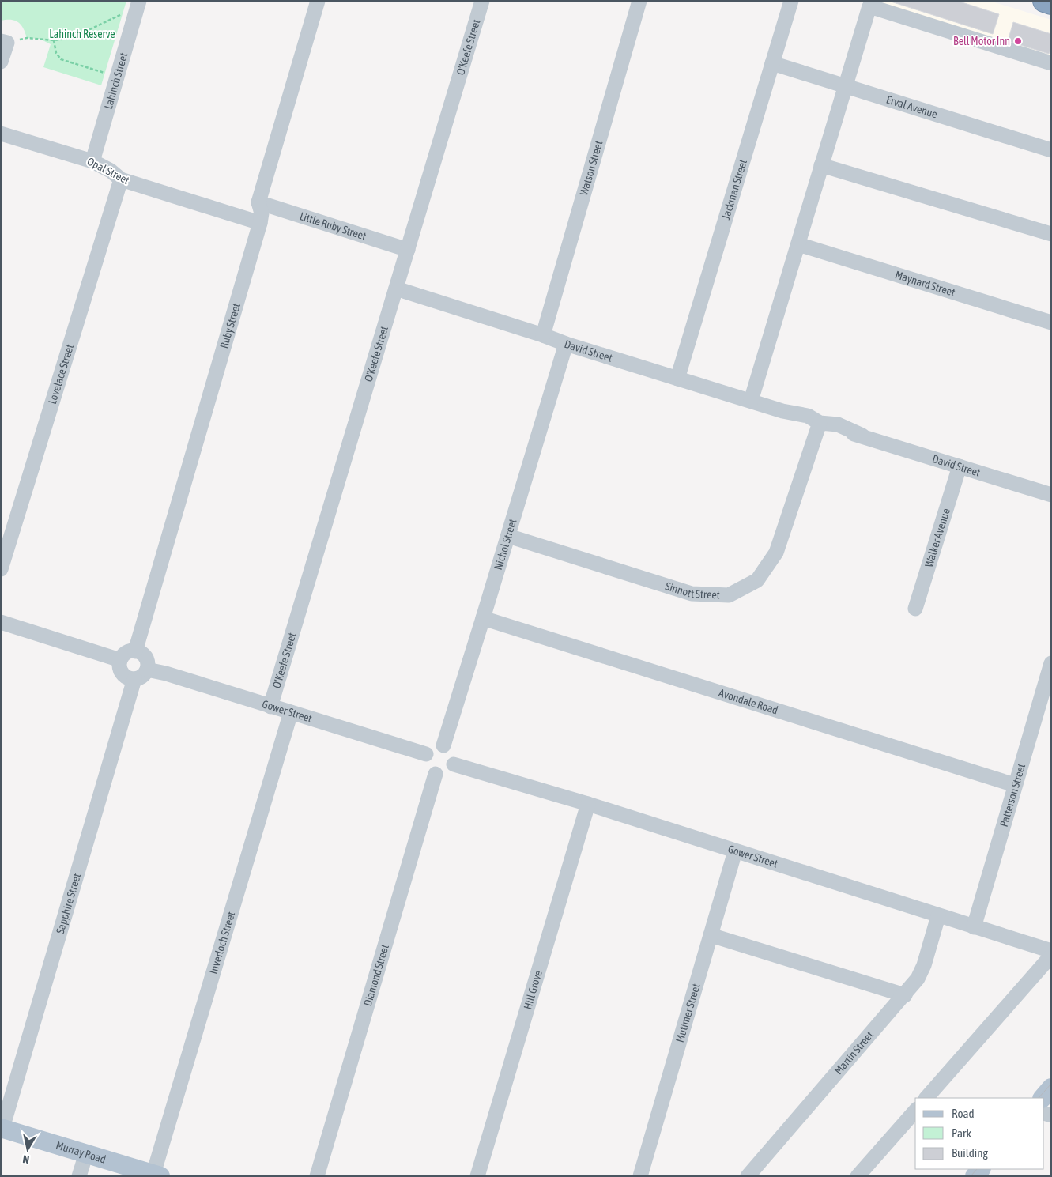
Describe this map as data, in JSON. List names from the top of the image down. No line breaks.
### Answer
{"streets":{"main road":["Murray Road"],"street":["O'Keefe Street","Lahinch Street","Erval Avenue","Watson Street","Opal Street","Jackman Street","Little Ruby Street","Maynard Street","Ruby Street","David Street","Lovelace Street","Walker Avenue","Nichol Street","Sinnott Street","Avondale Road","Gower Street","Patterson Street","Sapphire Street","Inverloch Street","Diamond Street","Hill Grove","Mutimer Street","Martin Street"]},"crossings":[["O'Keefe Street","Little Ruby Street"],["O'Keefe Street","David Street"],["O'Keefe Street","Gower Street"],["Lahinch Street","Opal Street"],["Erval Avenue","Jackman Street"],["Watson Street","David Street"],["Opal Street","Ruby Street"],["Opal Street","Lovelace Street"],["Jackman Street","David Street"],["Little Ruby Street","Ruby Street"],["Ruby Street","Gower Street"],["Ruby Street","Sapphire Street"],["David Street","Walker Avenue"],["David Street","Nichol Street"],["David Street","Sinnott Street"],["Nichol Street","Sinnott Street"],["Nichol Street","Avondale Road"],["Nichol Street","Gower Street"],["Nichol Street","Diamond Street"],["Avondale Road","Patterson Street"],["Gower Street","Patterson Street"],["Gower Street","Sapphire Street"],["Gower Street","Inverloch Street"],["Gower Street","Diamond Street"],["Gower Street","Hill Grove"],["Gower Street","Mutimer Street"],["Gower Street","Martin Street"],["Sapphire Street","Murray Road"],["Inverloch Street","Murray Road"]],"parks":["Lahinch Reserve"],"places":["Bell Motor Inn"],"legend":["Road","Park","Building"],"north":"bottom"}
